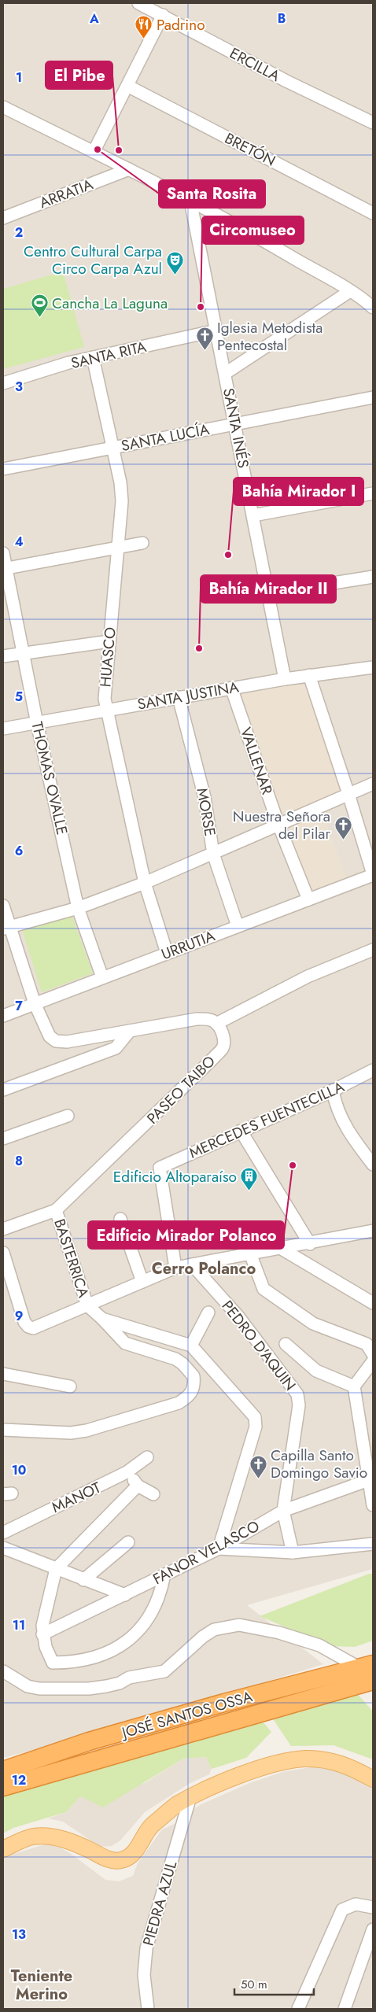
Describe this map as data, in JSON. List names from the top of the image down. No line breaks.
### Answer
{"streets":{"highway":["JOSÉ SANTOS OSSA"],"street":["ERCILLA","BRETÓN","ARRATIA","SANTA RITA","SANTA INÉS","SANTA LUCÍA","HUASCO","SANTA JUSTINA","VALLENAR","THOMAS OVALLE","MORSE","URRUTIA","PASEO TAIBO","MERCEDES FUENTECILLA","BASTERRICA","PEDRO D'AQUIN","MANOT","FANOR VELASCO","PIEDRA AZUL"]},"crossings":[["SANTA RITA","SANTA INÉS"],["SANTA RITA","HUASCO"],["SANTA INÉS","SANTA LUCÍA"],["SANTA INÉS","SANTA JUSTINA"],["SANTA LUCÍA","HUASCO"],["HUASCO","SANTA JUSTINA"],["HUASCO","URRUTIA"],["SANTA JUSTINA","VALLENAR"],["SANTA JUSTINA","THOMAS OVALLE"],["SANTA JUSTINA","MORSE"],["VALLENAR","URRUTIA"],["THOMAS OVALLE","URRUTIA"],["MORSE","URRUTIA"],["PASEO TAIBO","BASTERRICA"],["PEDRO D'AQUIN","FANOR VELASCO"]],"districts":["Cerro Polanco","Teniente Merino"],"places":{"restaurant":["Padrino"],"other":["Santa Rosita","El Pibe","Circomuseo","Bahía Mirador I","Bahía Mirador II","Edificio Mirador Polanco"],"theatre":["Centro Cultural Carpa Circo Carpa Azul"],"sports":["Cancha La Laguna"],"church":["Iglesia Metodista Pentecostal","Nuestra Señora del Pilar","Capilla Santo Domingo Savio"],"building":["Edificio Altoparaíso"]},"scale_bar":"50 m","grid":{"columns":["A","B"],"rows":["1","2","3","4","5","6","7","8","9","10","11","12","13"]}}
